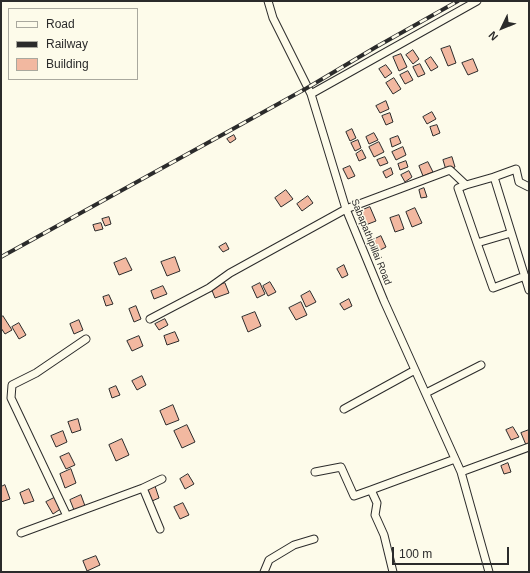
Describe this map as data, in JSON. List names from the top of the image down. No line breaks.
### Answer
{"streets":{"street":["Sabapathipillai Road"]},"legend":["Road","Railway","Building"],"scale_bar":"100 m","north":"bottom left"}
